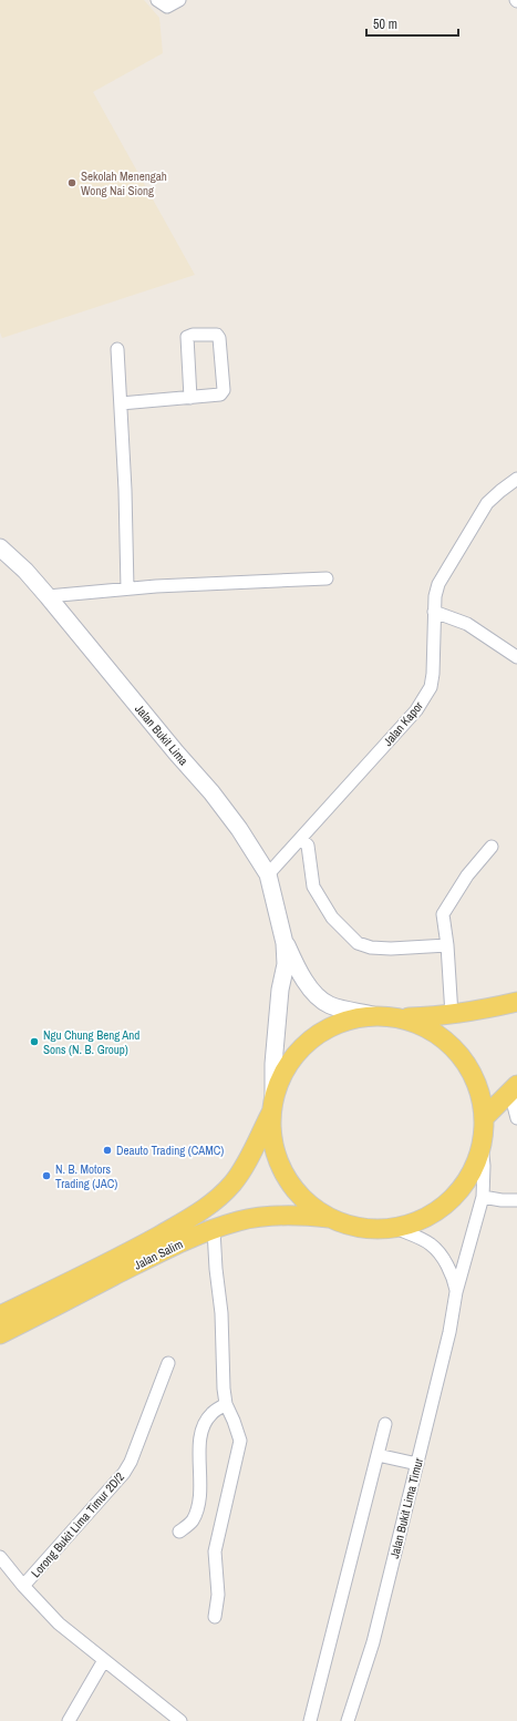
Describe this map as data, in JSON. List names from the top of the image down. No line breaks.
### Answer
{"streets":{"main road":["Jalan Bukit Lima","Jalan Salim"],"street":["Jalan Kapor","Jalan Bukit Lima Timur","Lorong Bukit Lima Timur 2D/2"]},"crossings":[["Jalan Kapor","Jalan Bukit Lima"]],"places":["Sekolah Menengah Wong Nai Siong","Ngu Chung Beng And Sons (N. B. Group)","Deauto Trading (CAMC)","N. B. Motors Trading (JAC)"],"scale_bar":"50 m"}
